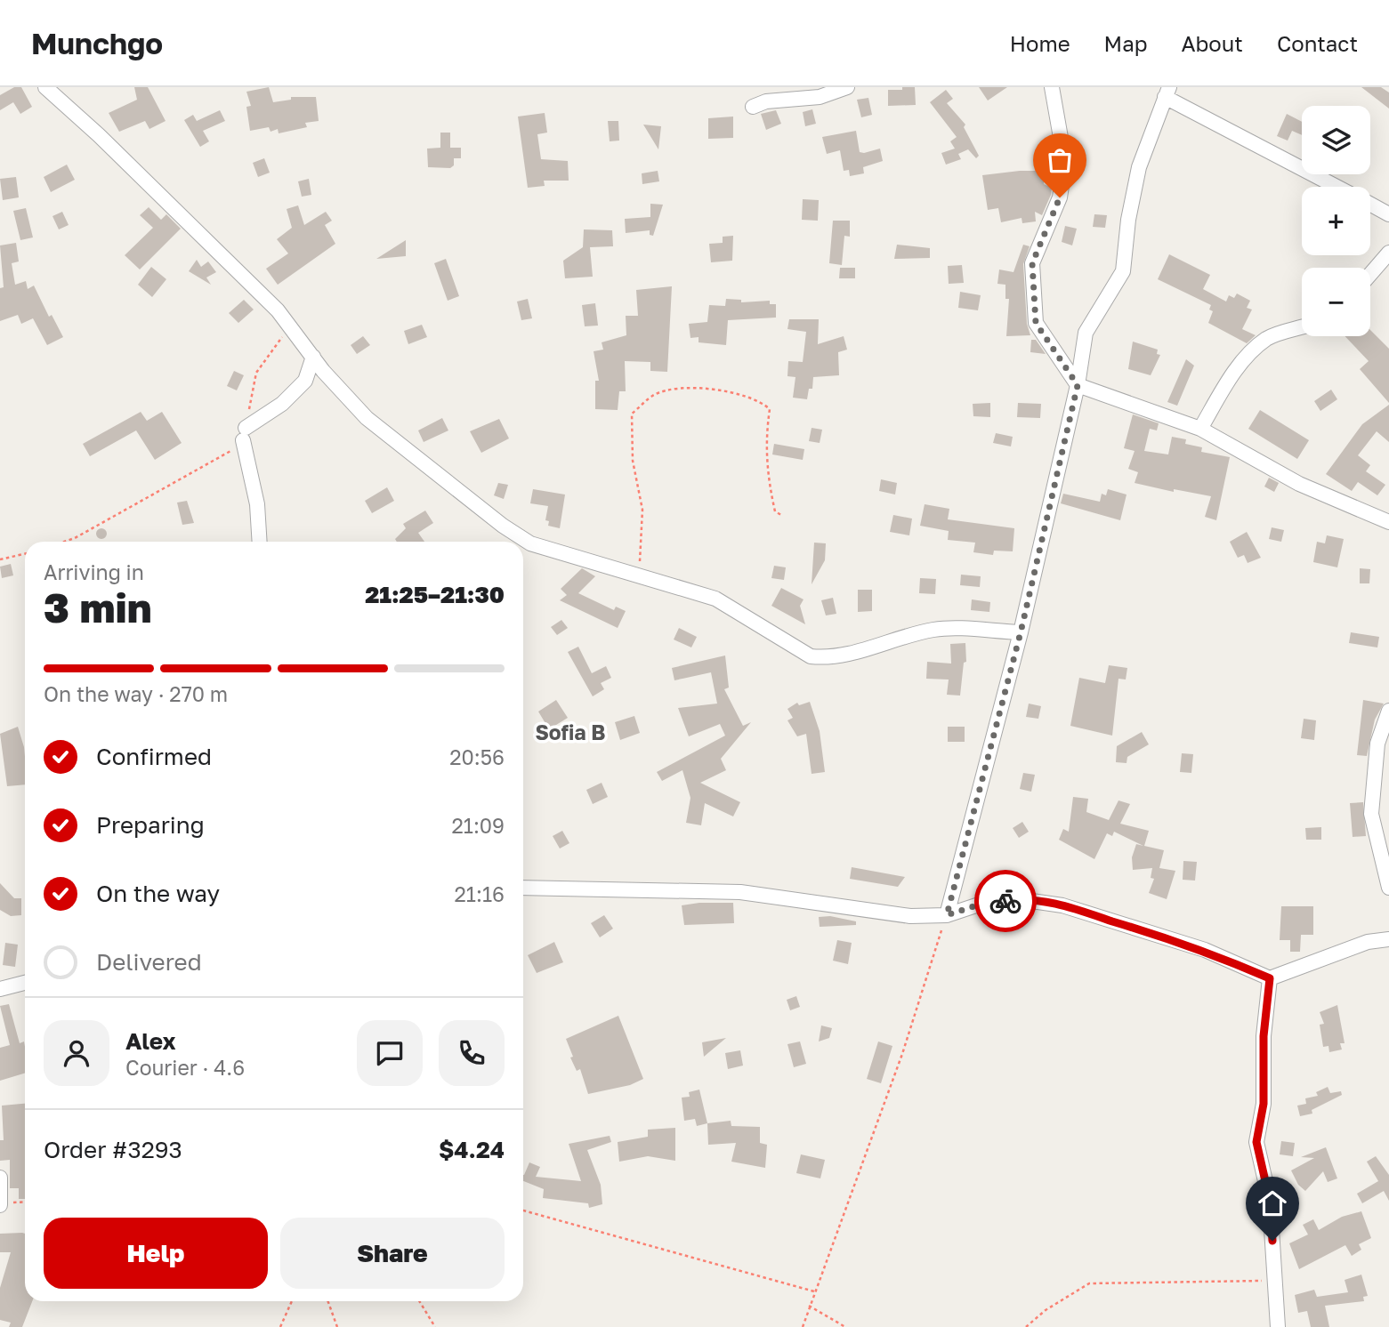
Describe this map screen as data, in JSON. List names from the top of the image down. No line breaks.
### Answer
{"districts":["Sofia B"],"page":{"header":"Munchgo","nav":["Home","Map","About","Contact"],"map_buttons":["+","−"],"heading":["3 min","Arriving in","21:25–21:30"],"panel":["Alex","Courier · 4.6","Order #3293","$4.24"],"bar":"On the way · 270 m","list":[["Confirmed","20:56"],["Preparing","21:09"],["On the way","21:16"],"Delivered"],"buttons":["Help","Share"]}}
